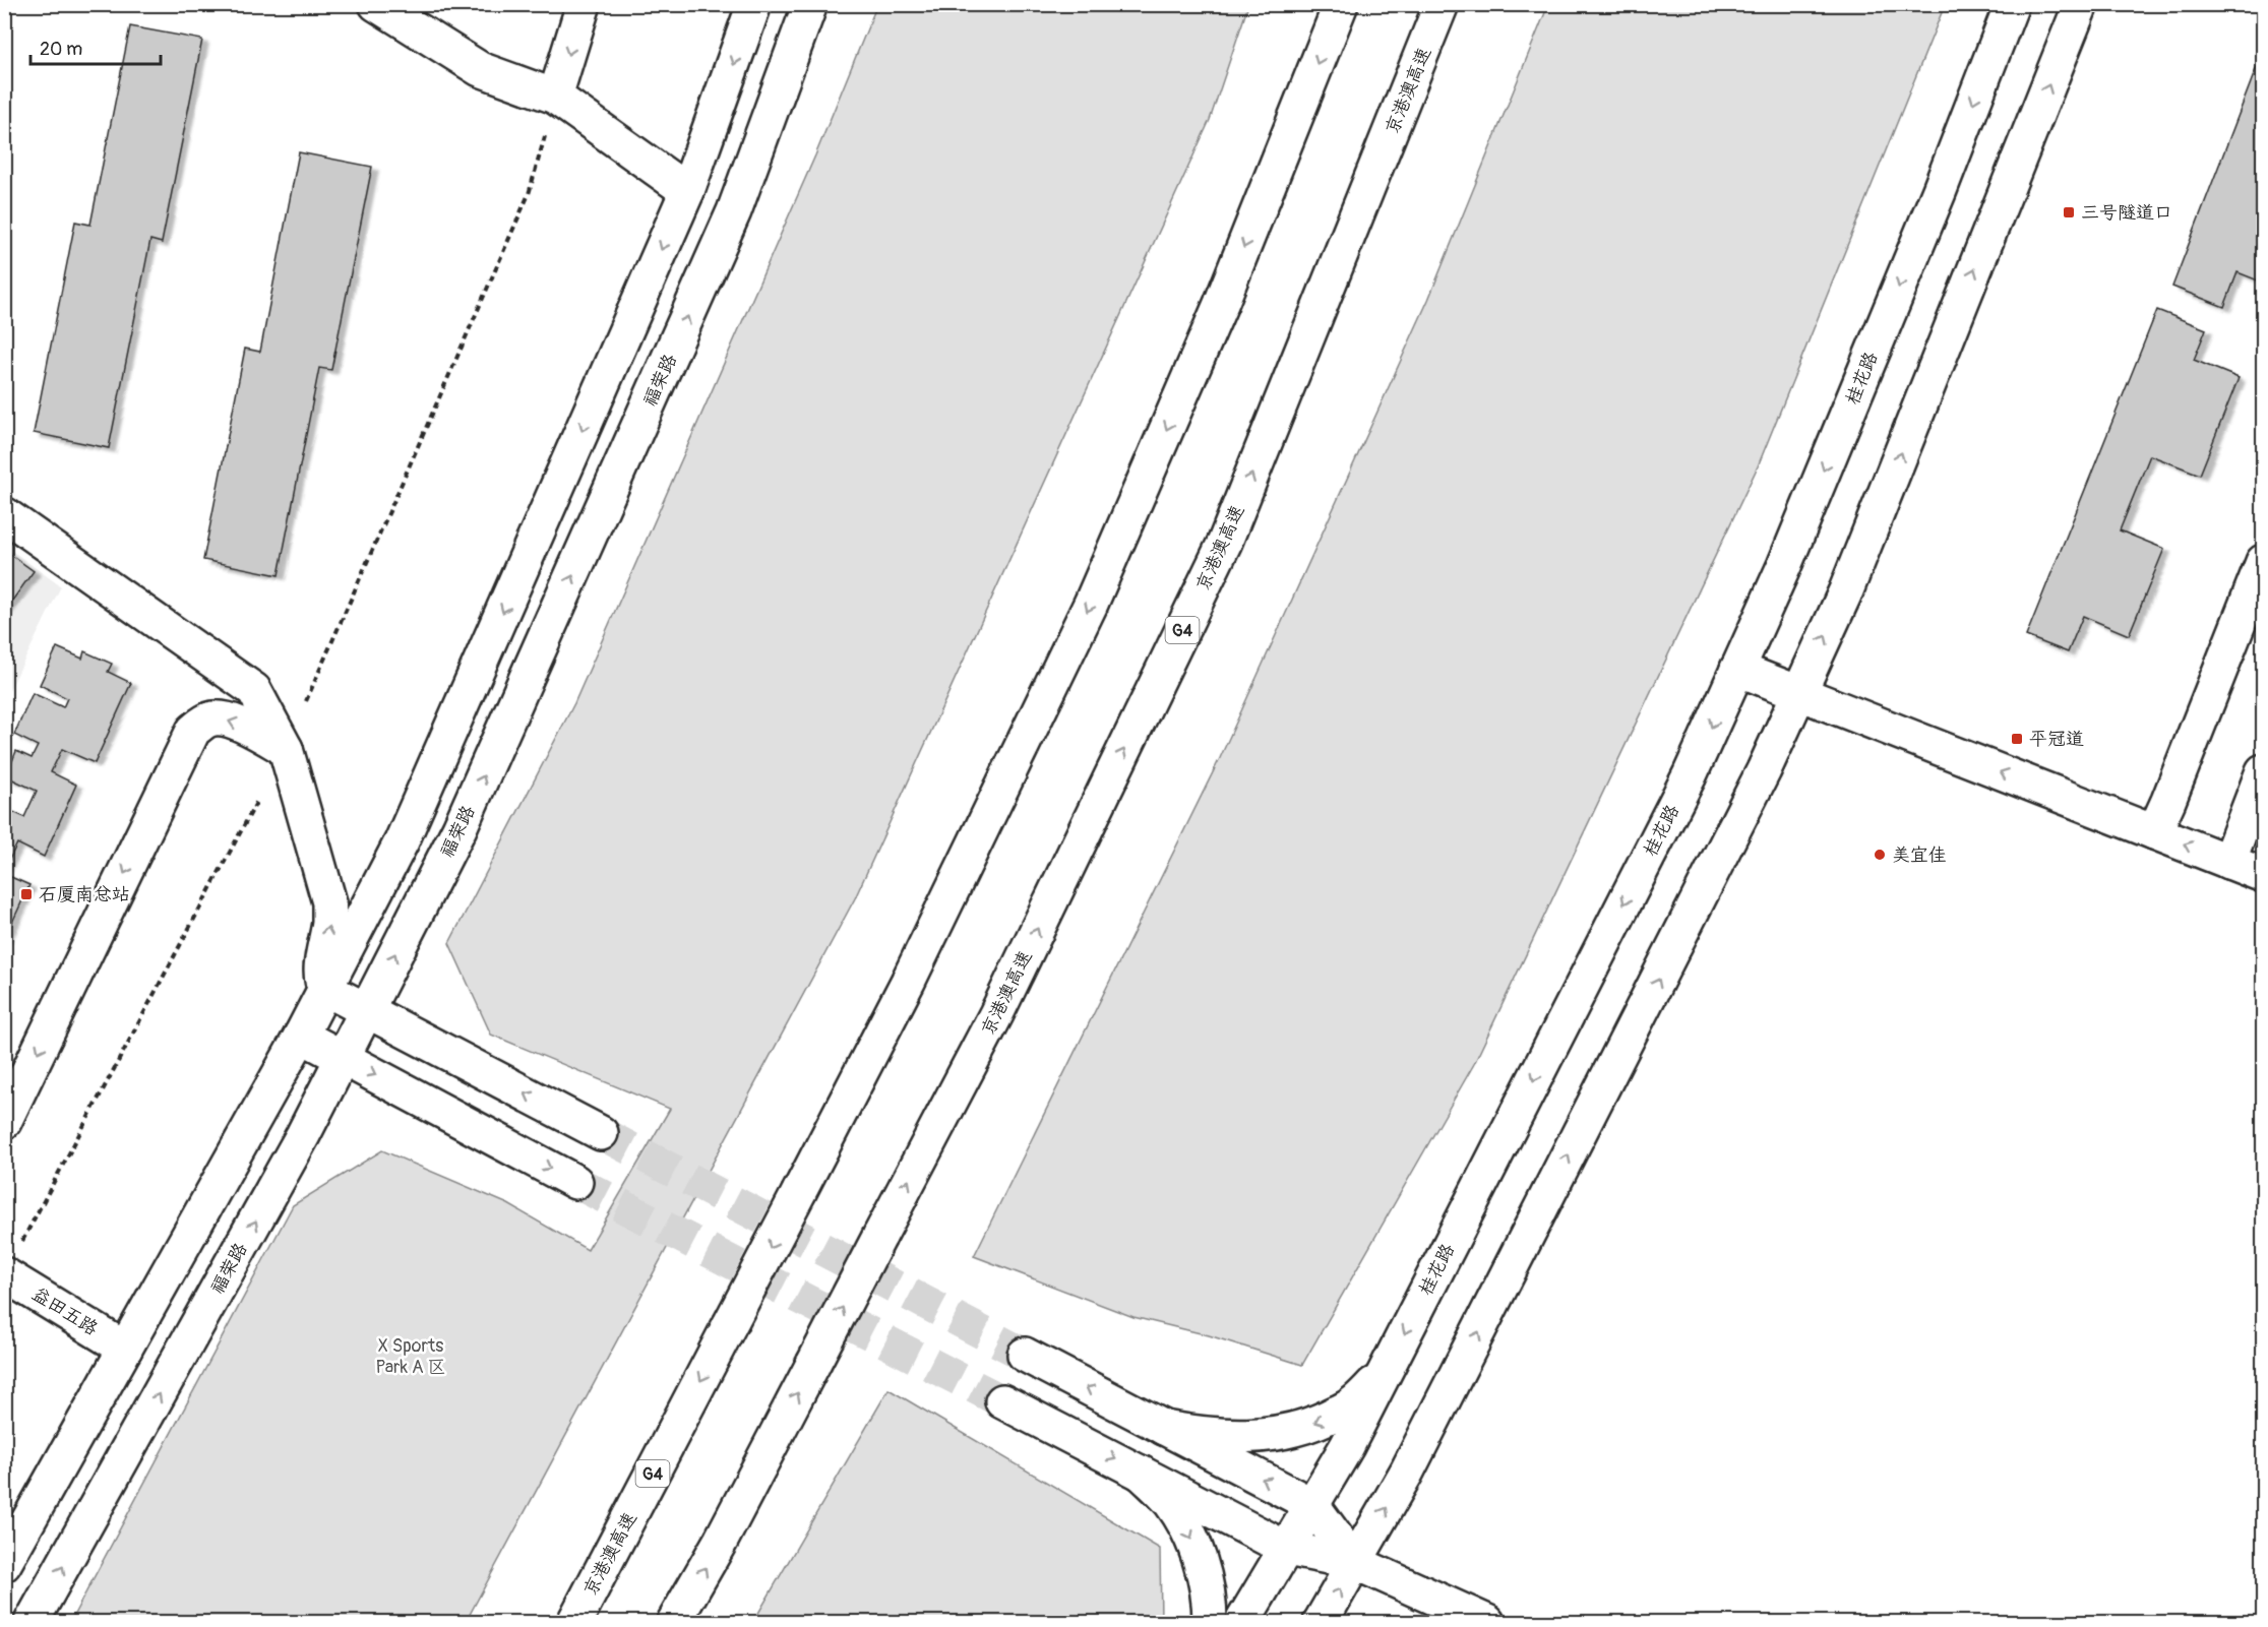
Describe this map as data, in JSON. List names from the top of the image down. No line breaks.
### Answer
{"streets":{"main road":["京港澳高速","桂花路","福荣路","G4","益田五路"]},"parks":["X Sports Park A 区"],"places":{"transit":["三号隧道口","平冠道","石厦南总站"],"other":["美宜佳"]},"scale_bar":"20 m"}
